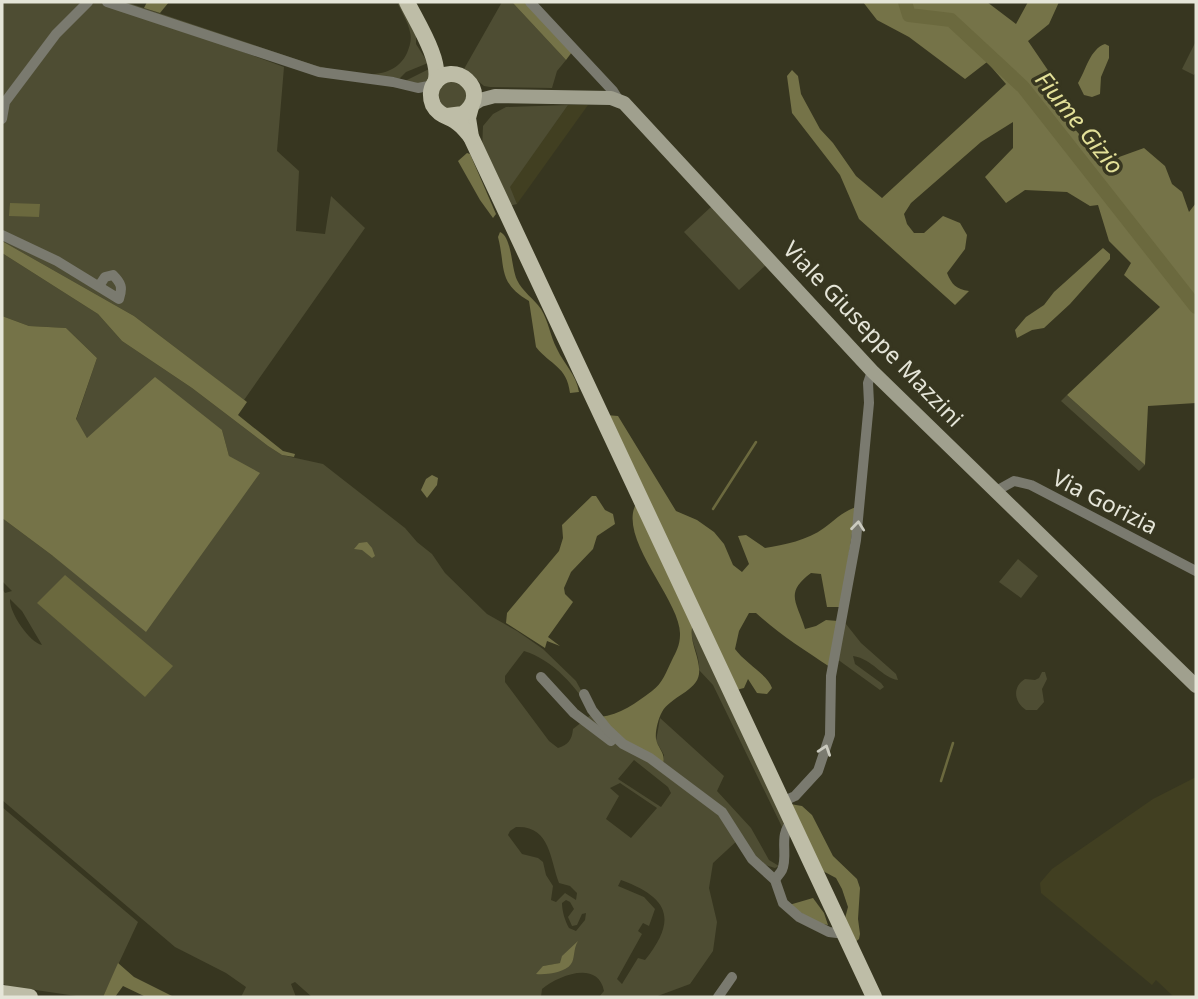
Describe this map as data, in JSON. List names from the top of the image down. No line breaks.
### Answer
{"streets":{"main road":["Viale Giuseppe Mazzini"],"street":["Via Gorizia"]},"crossings":[["Viale Giuseppe Mazzini","Via Gorizia"]],"water":["Fiume Gizio"]}
